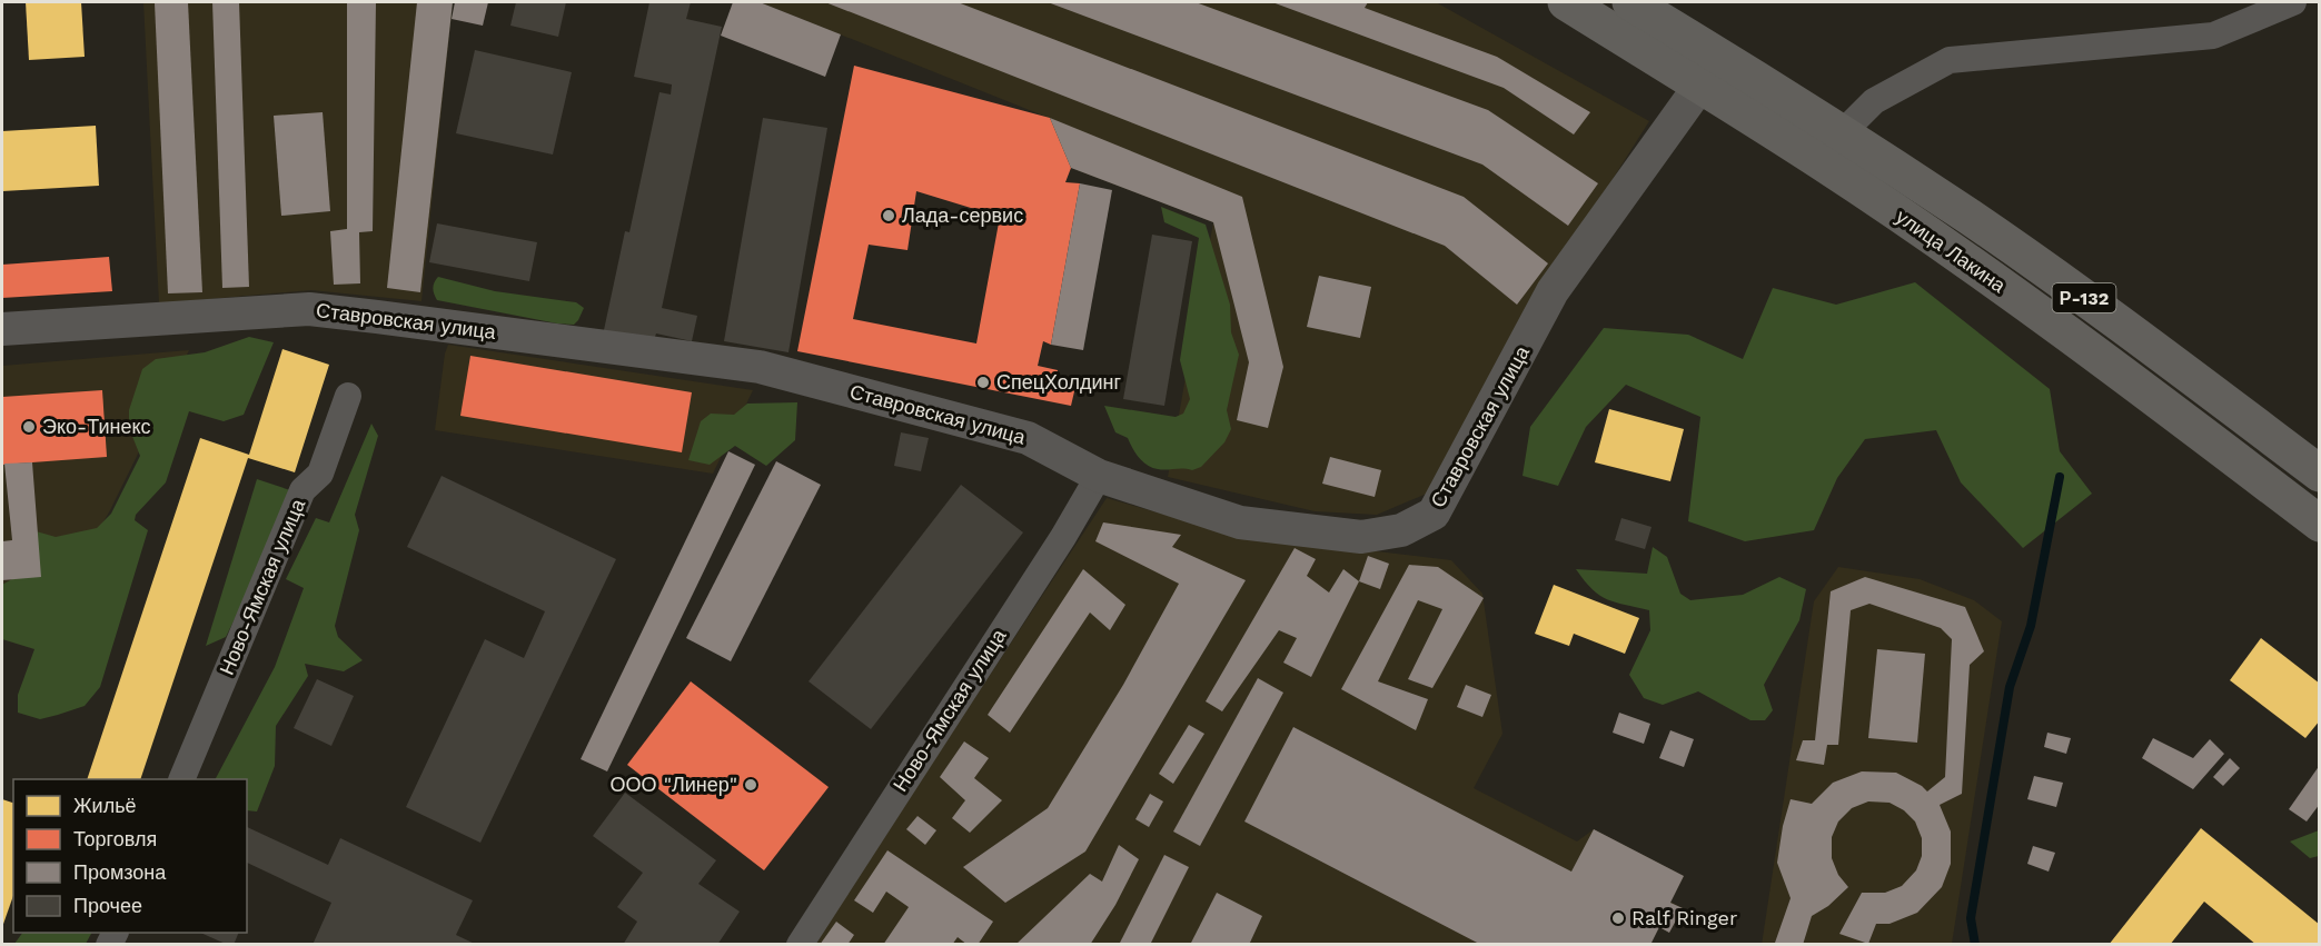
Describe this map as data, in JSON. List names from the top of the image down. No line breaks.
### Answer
{"streets":{"highway":["улица Лакина","Р-132"],"street":["Ставровская улица","Ново-Ямская улица"]},"crossings":[["улица Лакина","Ставровская улица"],["Ставровская улица","Ново-Ямская улица"]],"places":["Лада-сервис","СпецХолдинг","Эко-Тинекс","ООО \"Линер\"","Ralf Ringer"],"legend":["Жильё","Торговля","Промзона","Прочее"]}
